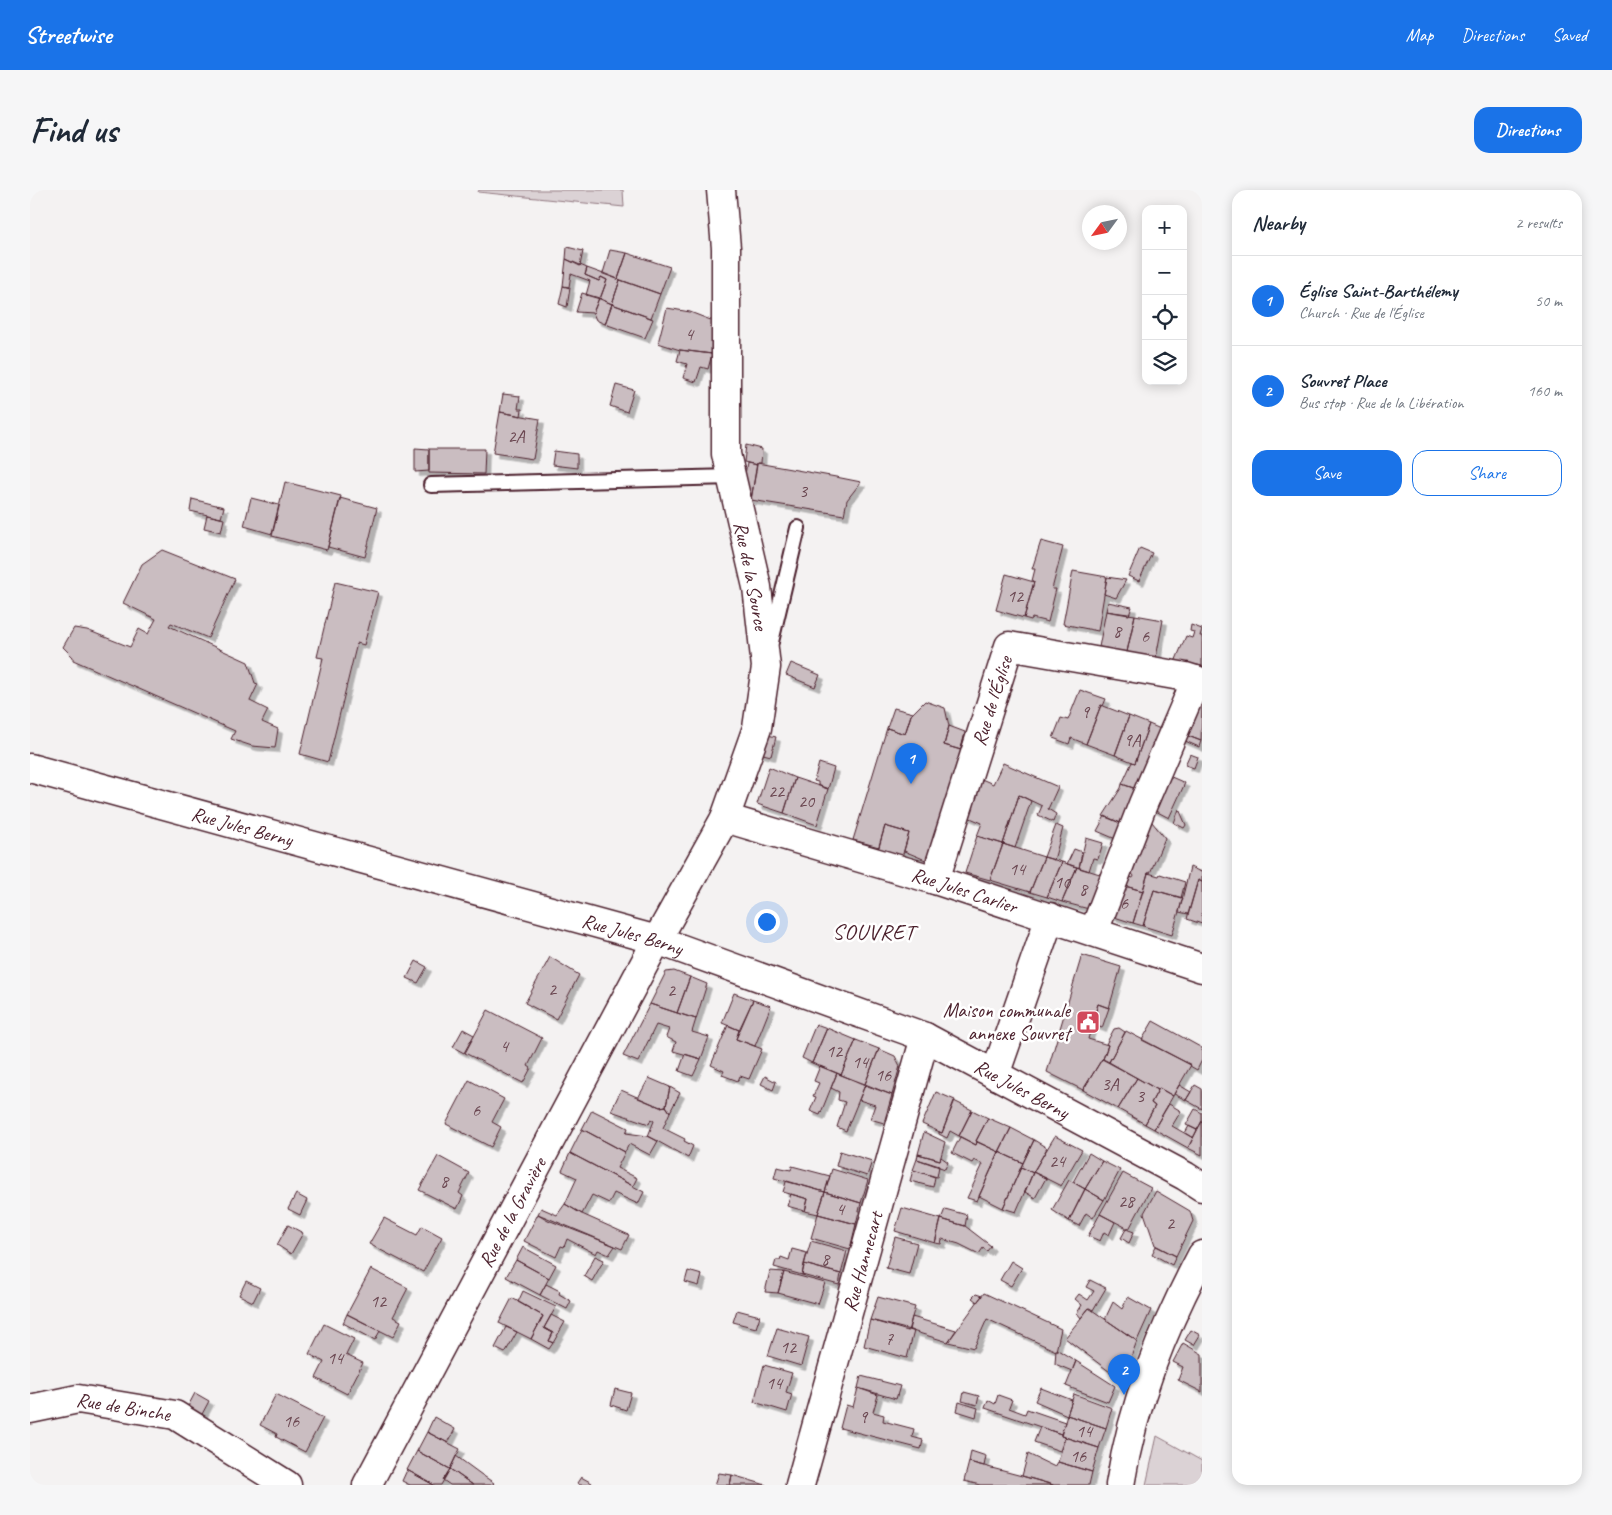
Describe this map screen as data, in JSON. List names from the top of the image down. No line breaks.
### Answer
{"streets":{"street":["Rue de la Source","Rue de l'Église","Rue Jules Berny","Rue Jules Carlier","Rue de la Gravière","Rue Hannecart","Rue de Binche"]},"crossings":[["Rue de la Source","Rue Jules Berny"],["Rue de la Source","Rue Jules Carlier"],["Rue de la Source","Rue de la Gravière"],["Rue de l'Église","Rue Jules Carlier"],["Rue Jules Berny","Rue de la Gravière"],["Rue Jules Berny","Rue Hannecart"]],"districts":["SOUVRET"],"places":{"public building":["Maison communale annexe Souvret"]},"house_numbers":["4","2A","3","12","8","6","9","9A","22","20","14","10","8","6","2","2","4","12","14","16","3A","3","6","24","8","28","4","2","8","12","7","12","14","14","9","16","14","16"],"north":"bottom left","page":{"header":"Streetwise","nav":["Map","Directions","Saved"],"buttons":["Directions",["Save","Share"]],"title":"Find us","heading":["Nearby","2 results"],"map_buttons":["+","−"],"list":[{"mark":"1","name":"Église Saint-Barthélemy","note":"Church · Rue de l'Église","value":"50 m"},{"mark":"2","name":"Souvret Place","note":"Bus stop · Rue de la Libération","value":"160 m"}],"pins":["1","2"]}}
